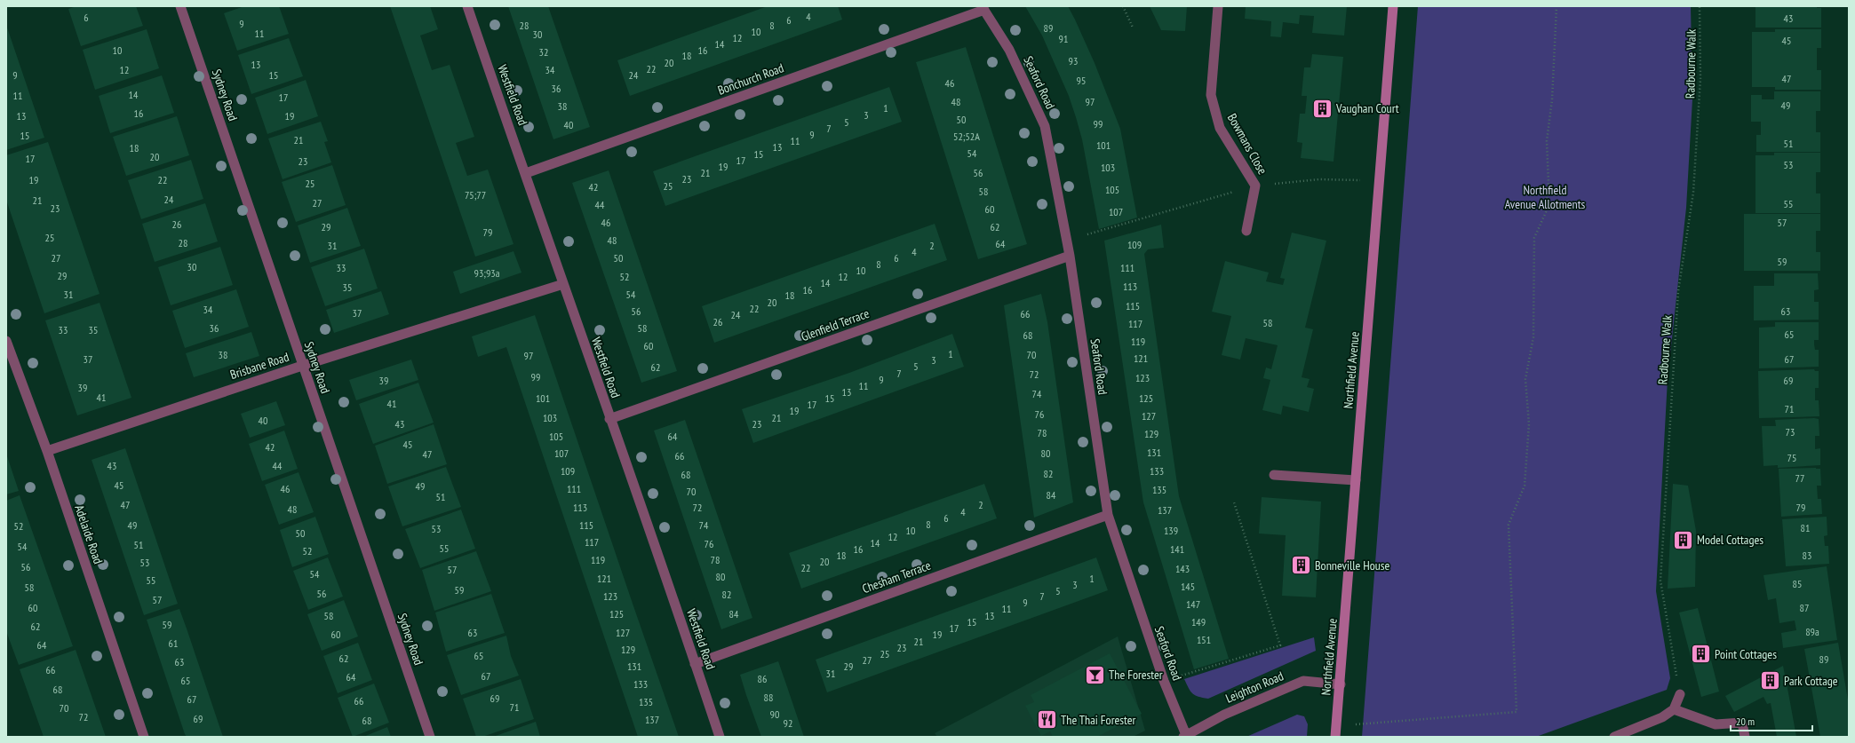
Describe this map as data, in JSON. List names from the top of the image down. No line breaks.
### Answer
{"streets":{"main road":["Northfield Avenue"],"street":["Bonchurch Road","Seaford Road","Sydney Road","Westfield Road","Bowmans Close","Glenfield Terrace","Brisbane Road","Adelaide Road","Chesham Terrace","Leighton Road"],"path":["Radbourne Walk"]},"crossings":[["Bonchurch Road","Seaford Road"],["Bonchurch Road","Westfield Road"],["Seaford Road","Glenfield Terrace"],["Seaford Road","Chesham Terrace"],["Seaford Road","Leighton Road"],["Sydney Road","Brisbane Road"],["Westfield Road","Glenfield Terrace"],["Westfield Road","Brisbane Road"],["Westfield Road","Chesham Terrace"],["Brisbane Road","Adelaide Road"],["Northfield Avenue","Leighton Road"]],"parks":["Northfield Avenue Allotments"],"places":{"building":["Vaughan Court","Model Cottages","Bonneville House","Point Cottages","Park Cottage"],"bar":["The Forester"],"restaurant":["The Thai Forester"]},"house_numbers":["4","6","43","6","9","28","8","89","10","11","30","12","91","45","14","10","16","32","18","93","20","13","22","12","34","9","15","24","47","95","46","36","14","11","17","48","97","49","38","1","16","3","13","19","50","5","99","40","7","9","15","52;52A","21","11","51","101","13","18","54","15","20","17","17","23","53","19","103","21","56","23","19","22","25","25","42","105","58","75;77","24","21","27","55","44","23","60","107","46","57","26","29","62","79","25","48","28","64","109","31","2","4","27","50","6","59","8","30","33","111","10","93;93a","29","52","12","14","113","35","16","31","54","18","20","115","22","34","56","63","37","66","24","26","58","117","36","58","33","35","65","68","119","60","1","38","70","97","121","37","67","3","5","62","7","72","99","123","9","39","69","11","39","13","74","41","101","15","125","41","17","71","19","76","127","103","21","40","43","23","73","78","129","105","64","45","42","131","107","80","47","66","75","43","44","109","133","82","68","77","45","49","46","111","135","70","84","51","47","2","113","72","79","48","137","4","6","8","49","115","74","52","81","53","10","139","50","12","117","14","76","51","54","55","16","141","52","18","83","119","78","20","53","56","22","143","57","54","80","121","1","55","85","3","145","58","59","5","56","82","123","7","57","9","147","60","87","11","125","84","58","13","15","149","59","62","17","89a","63","127","60","19","151","21","61","64","23","129","25","65","62","89","27","63","131","29","66","31","67","64","86","65","133","68","88","69","67","66","135","71","70","90","72","69","137","68","92"],"scale_bar":"20 m"}
